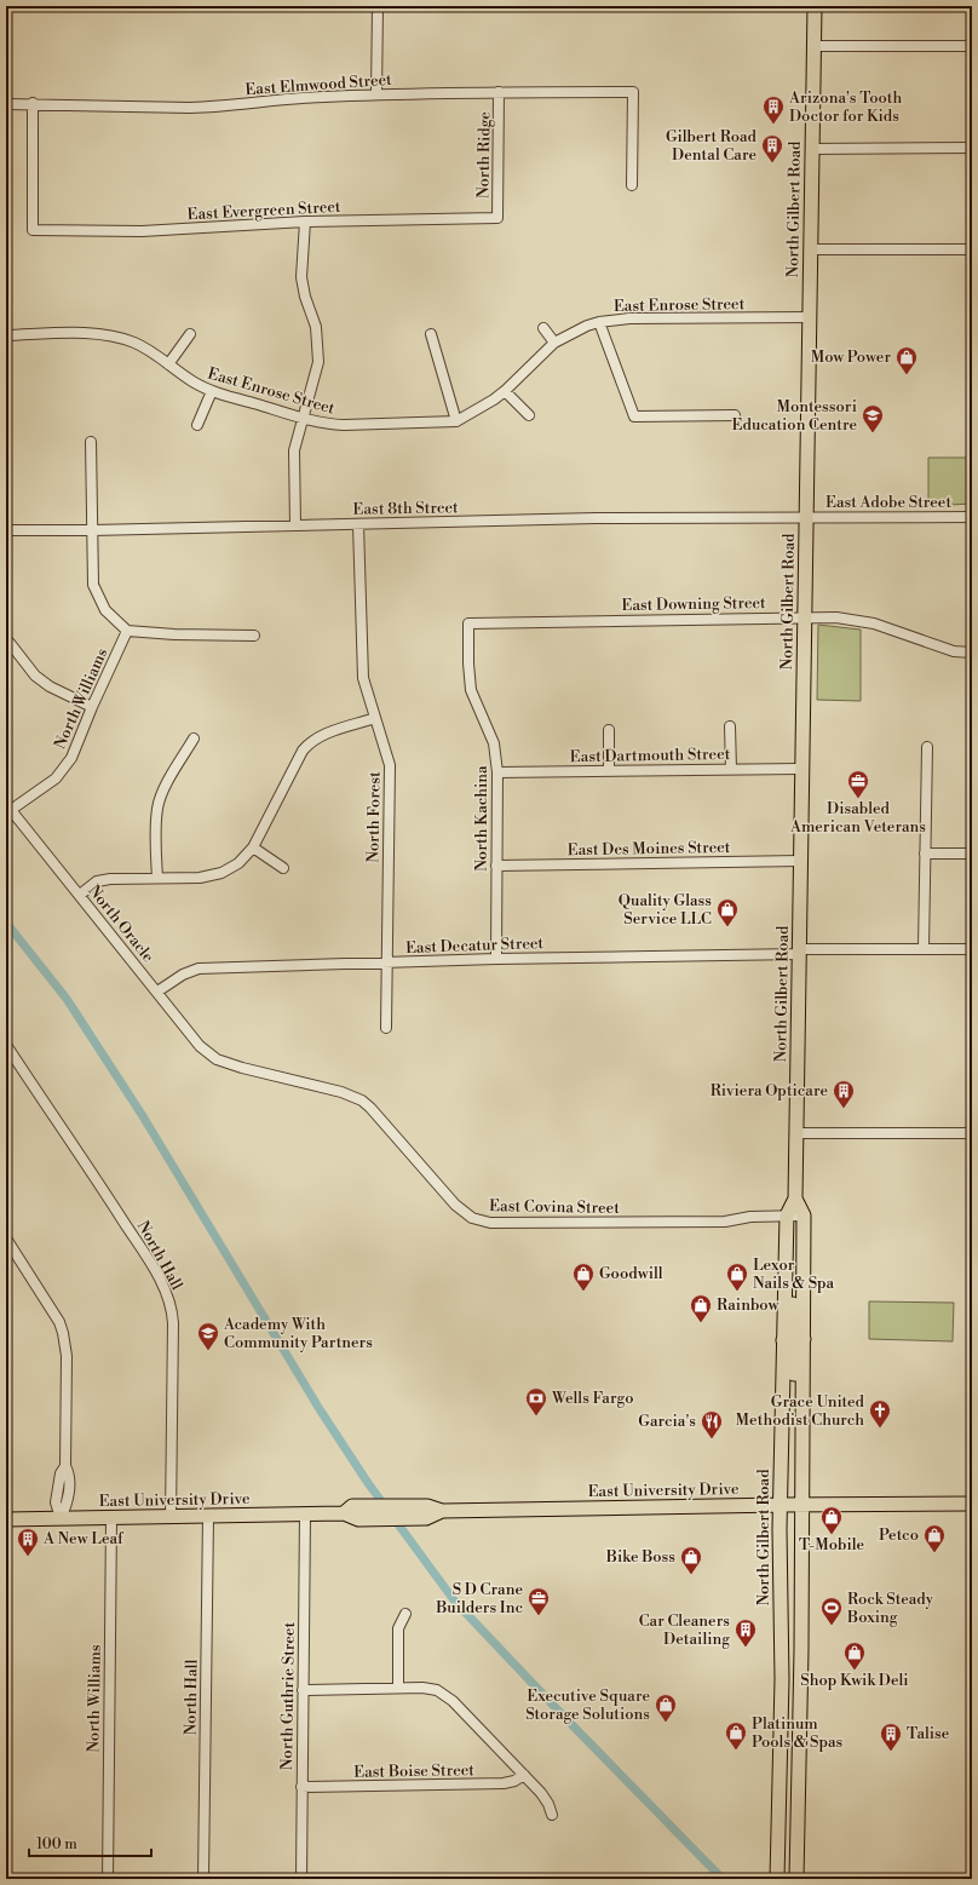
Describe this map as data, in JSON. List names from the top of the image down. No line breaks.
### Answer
{"streets":{"main road":["North Gilbert Road","East University Drive"],"street":["East Elmwood Street","North Ridge","East Evergreen Street","East Enrose Street","East Adobe Street","East 8th Street","East Downing Street","North Williams","East Dartmouth Street","North Forest","North Kachina","East Des Moines Street","North Oracle","East Decatur Street","East Covina Street","North Hall","North Guthrie Street","East Boise Street"]},"crossings":[["East Elmwood Street","North Ridge"],["East Elmwood Street","East Evergreen Street"],["North Ridge","East Evergreen Street"],["North Gilbert Road","East Enrose Street"],["North Gilbert Road","East Adobe Street"],["North Gilbert Road","East 8th Street"],["North Gilbert Road","East Downing Street"],["North Gilbert Road","East Dartmouth Street"],["North Gilbert Road","East Des Moines Street"],["North Gilbert Road","East Decatur Street"],["North Gilbert Road","East Covina Street"],["North Gilbert Road","East University Drive"],["East Adobe Street","East 8th Street"],["East 8th Street","North Forest"],["East Downing Street","North Kachina"],["North Williams","North Oracle"],["North Williams","East University Drive"],["East Dartmouth Street","North Kachina"],["North Forest","East Decatur Street"],["North Kachina","East Des Moines Street"],["North Kachina","East Decatur Street"],["North Oracle","East Decatur Street"],["North Oracle","East Covina Street"],["North Hall","East University Drive"],["East University Drive","North Guthrie Street"],["North Guthrie Street","East Boise Street"]],"places":{"building":["Arizona's Tooth Doctor for Kids","Gilbert Road Dental Care","Riviera Opticare","A New Leaf","Car Cleaners Detailing","Talise"],"shop":["Mow Power","Quality Glass Service LLC","Goodwill","Lexor Nails & Spa","Rainbow","T-Mobile","Petco","Bike Boss","Shop Kwik Deli","Executive Square Storage Solutions","Platinum Pools & Spas"],"school or university":["Montessori Education Centre","Academy With Community Partners"],"office":["Disabled American Veterans","S D Crane Builders Inc"],"bank":["Wells Fargo"],"church":["Grace United Methodist Church"],"restaurant":["Garcia's"],"sports":["Rock Steady Boxing"]},"scale_bar":"100 m"}
